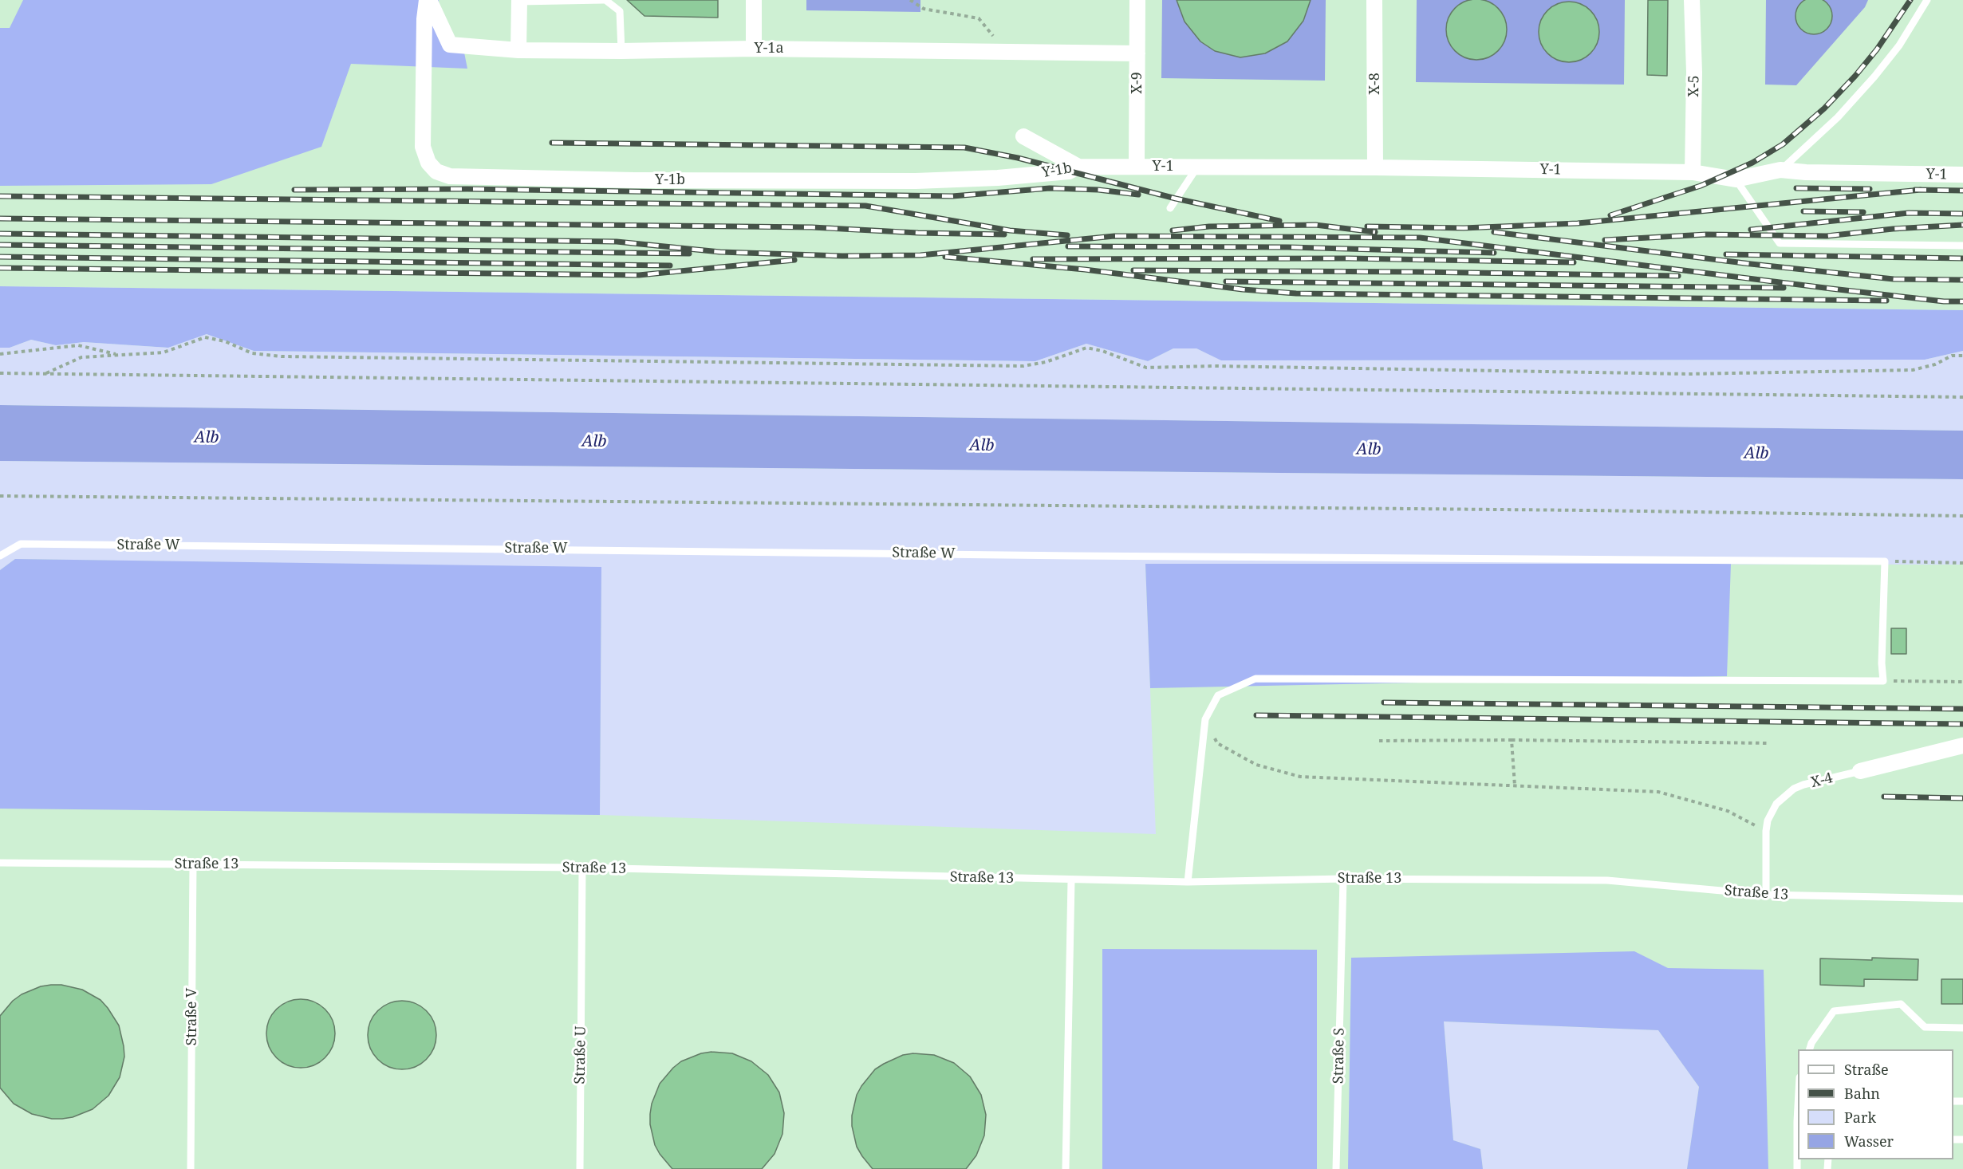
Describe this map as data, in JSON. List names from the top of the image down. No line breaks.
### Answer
{"streets":{"street":["Y-1a","X-9","X-8","X-5","Y-1","Y-1b","X-4"],"lane":["Straße W","Straße 13","Straße V","Straße U","Straße S"]},"crossings":[["Y-1a","X-9"],["Y-1a","Y-1b"],["X-9","Y-1"],["X-9","Y-1b"],["X-8","Y-1"],["X-5","Y-1"],["Y-1","Y-1b"],["X-4","Straße 13"],["Straße 13","Straße V"],["Straße 13","Straße U"],["Straße 13","Straße S"]],"water":["Alb"],"legend":["Straße","Bahn","Park","Wasser"]}
